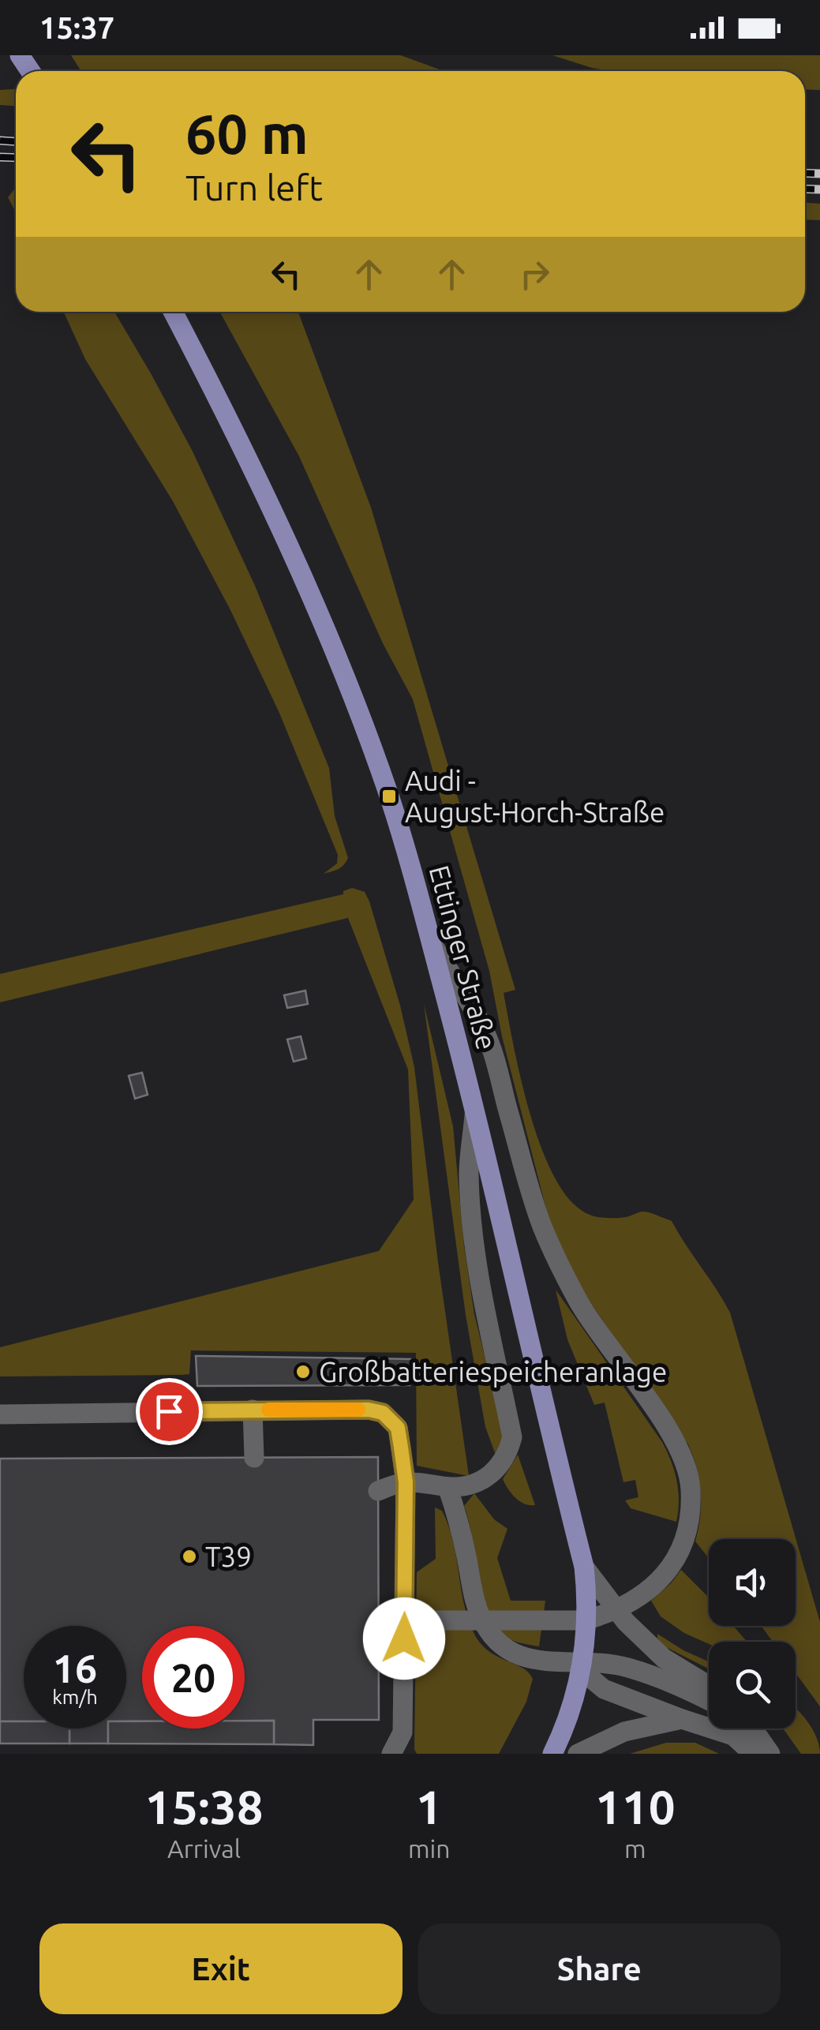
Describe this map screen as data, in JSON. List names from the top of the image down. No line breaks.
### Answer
{"streets":{"main road":["Ettinger Straße"]},"places":{"transit":["Audi - August-Horch-Straße"],"other":["Großbatteriespeicheranlage","T39"]},"page":{"status":"15:37","turn":["60 m","Turn left"],"speed":"16 km/h","limit":"20","eta":["15:38","Arrival","1","min","110","m"],"buttons":["Exit","Share"]}}
